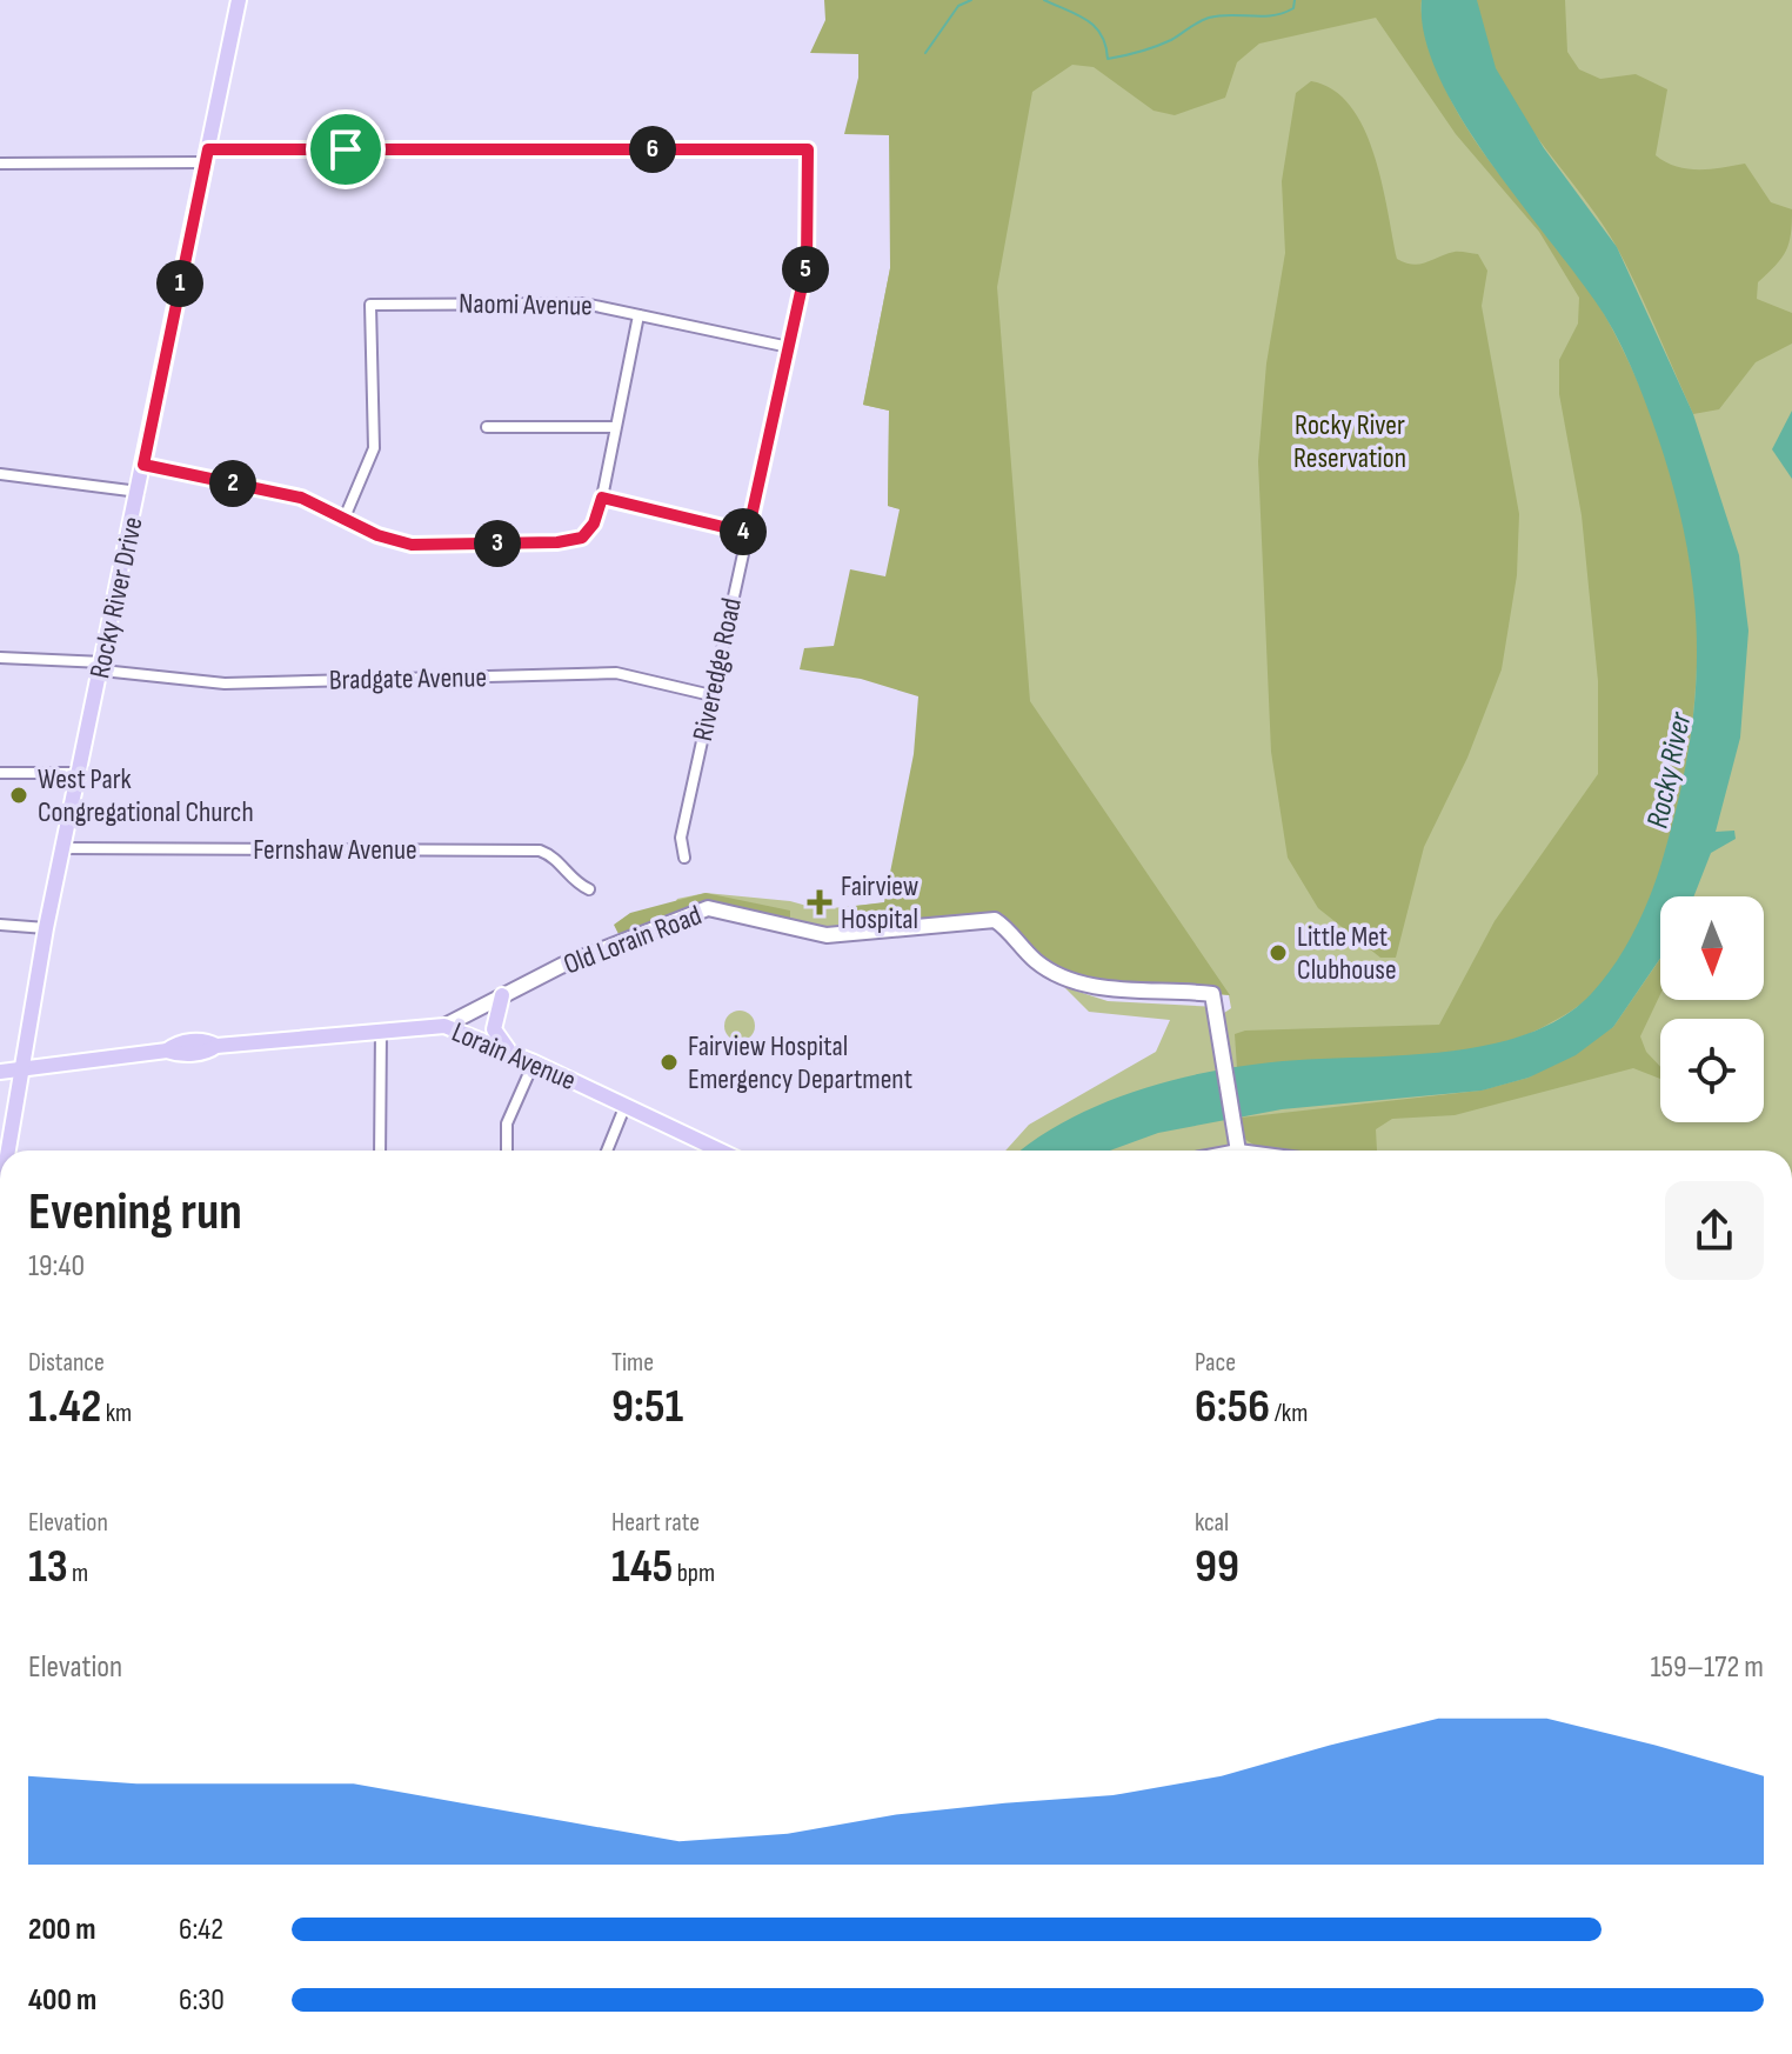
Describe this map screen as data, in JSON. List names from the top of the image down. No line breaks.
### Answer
{"streets":{"main road":["Rocky River Drive","Lorain Avenue"],"street":["Naomi Avenue","Riveredge Road","Bradgate Avenue","Fernshaw Avenue","Old Lorain Road"]},"crossings":[["Naomi Avenue","Riveredge Road"],["Rocky River Drive","Riveredge Road"],["Rocky River Drive","Bradgate Avenue"],["Rocky River Drive","Fernshaw Avenue"],["Rocky River Drive","Lorain Avenue"],["Riveredge Road","Bradgate Avenue"],["Old Lorain Road","Lorain Avenue"]],"water":["Rocky River"],"parks":["Rocky River Reservation"],"places":{"other":["West Park Congregational Church","Little Met Clubhouse","Fairview Hospital Emergency Department"],"health":["Fairview Hospital"]},"north":"bottom","page":{"pins":["6","5","1","2","4","3"],"heading":["Evening run","19:40"],"stats":[["Distance","1.42 km"],["Time","9:51"],["Pace","6:56 /km"],["Elevation","13 m"],["Heart rate","145 bpm"],["kcal","99"]],"chart":["Elevation","159–172 m"],"list":[{"name":"200 m","note":"6:42"},{"name":"400 m","note":"6:30"}]}}
